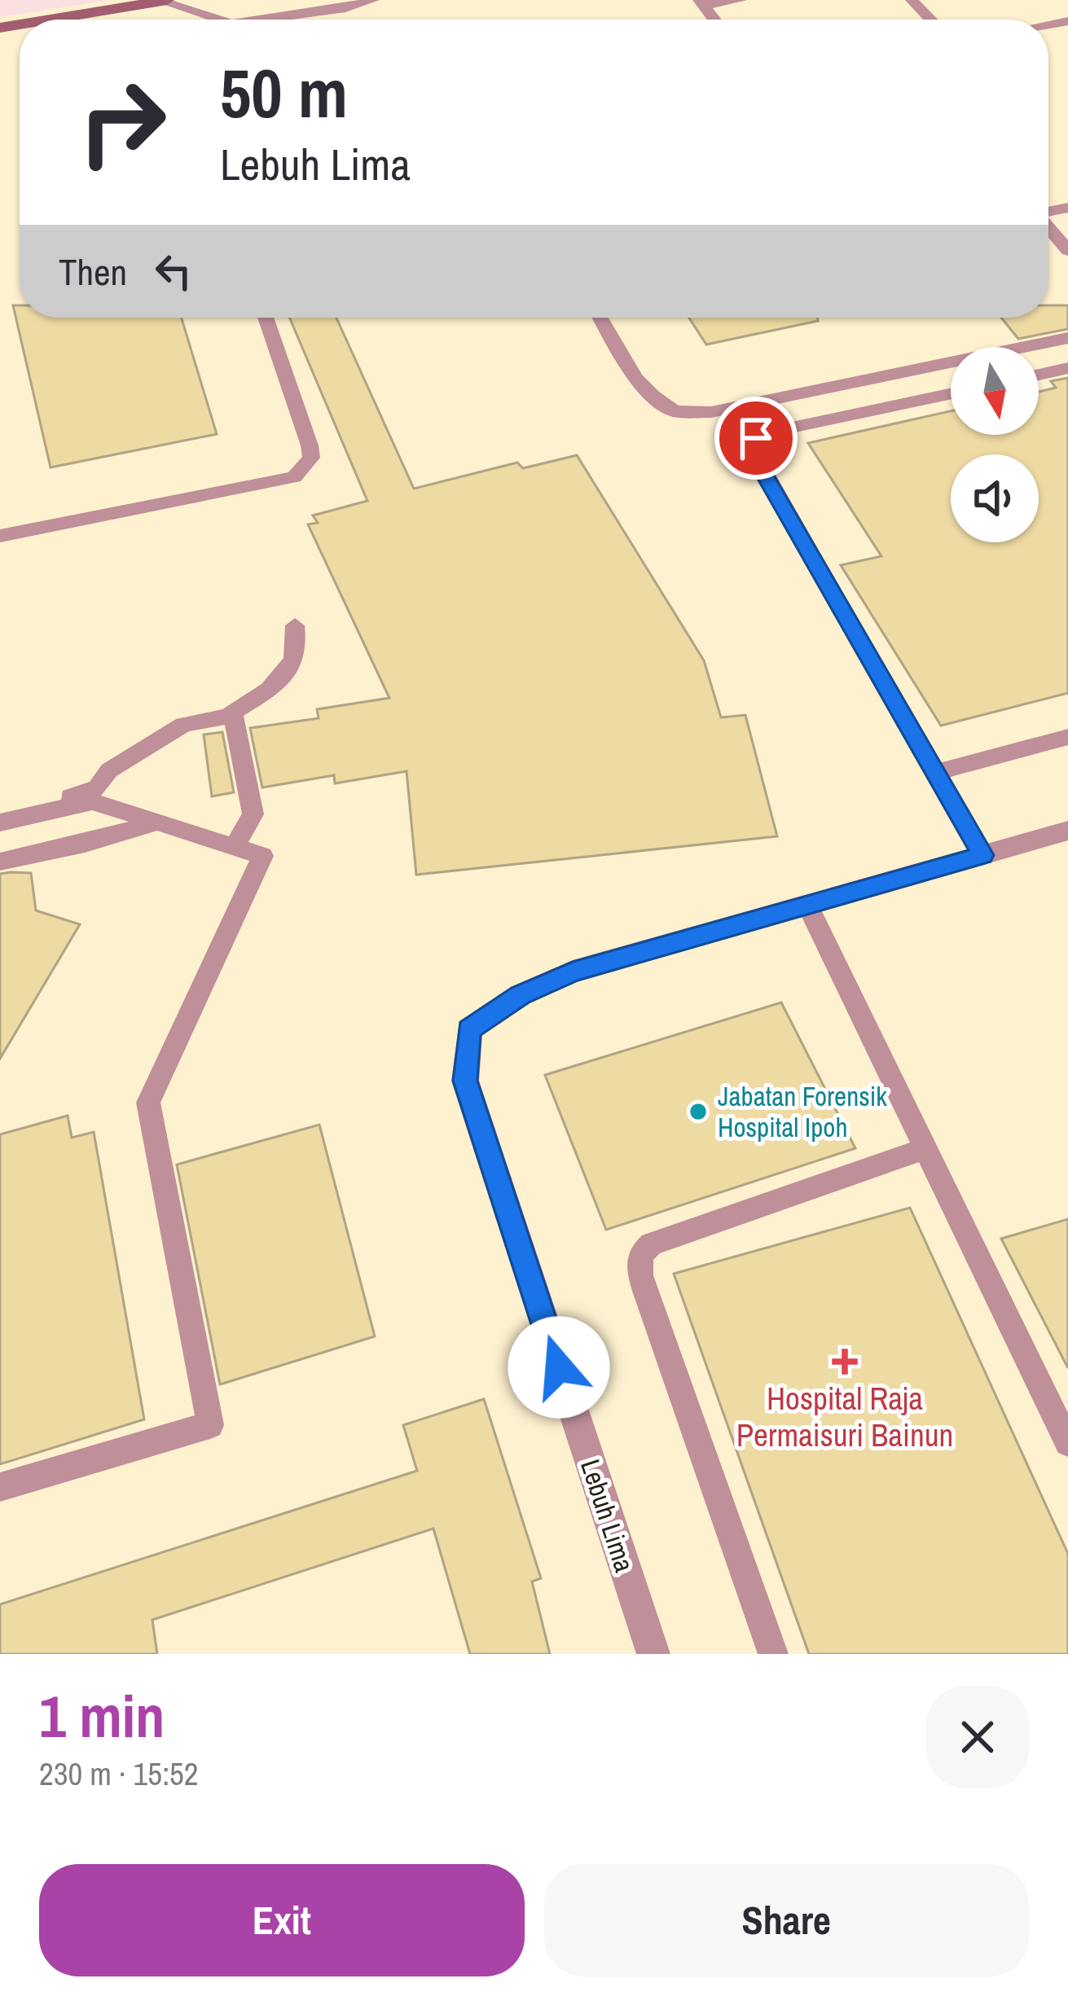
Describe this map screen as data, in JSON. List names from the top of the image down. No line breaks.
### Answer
{"streets":{"street":["Lebuh Lima"]},"places":{"other":["Jabatan Forensik Hospital Ipoh"],"health":["Hospital Raja Permaisuri Bainun"]},"north":"bottom","page":{"turn":["50 m","Lebuh Lima"],"then":"Then","heading":["1 min","230 m · 15:52"],"buttons":["Exit","Share"]}}
